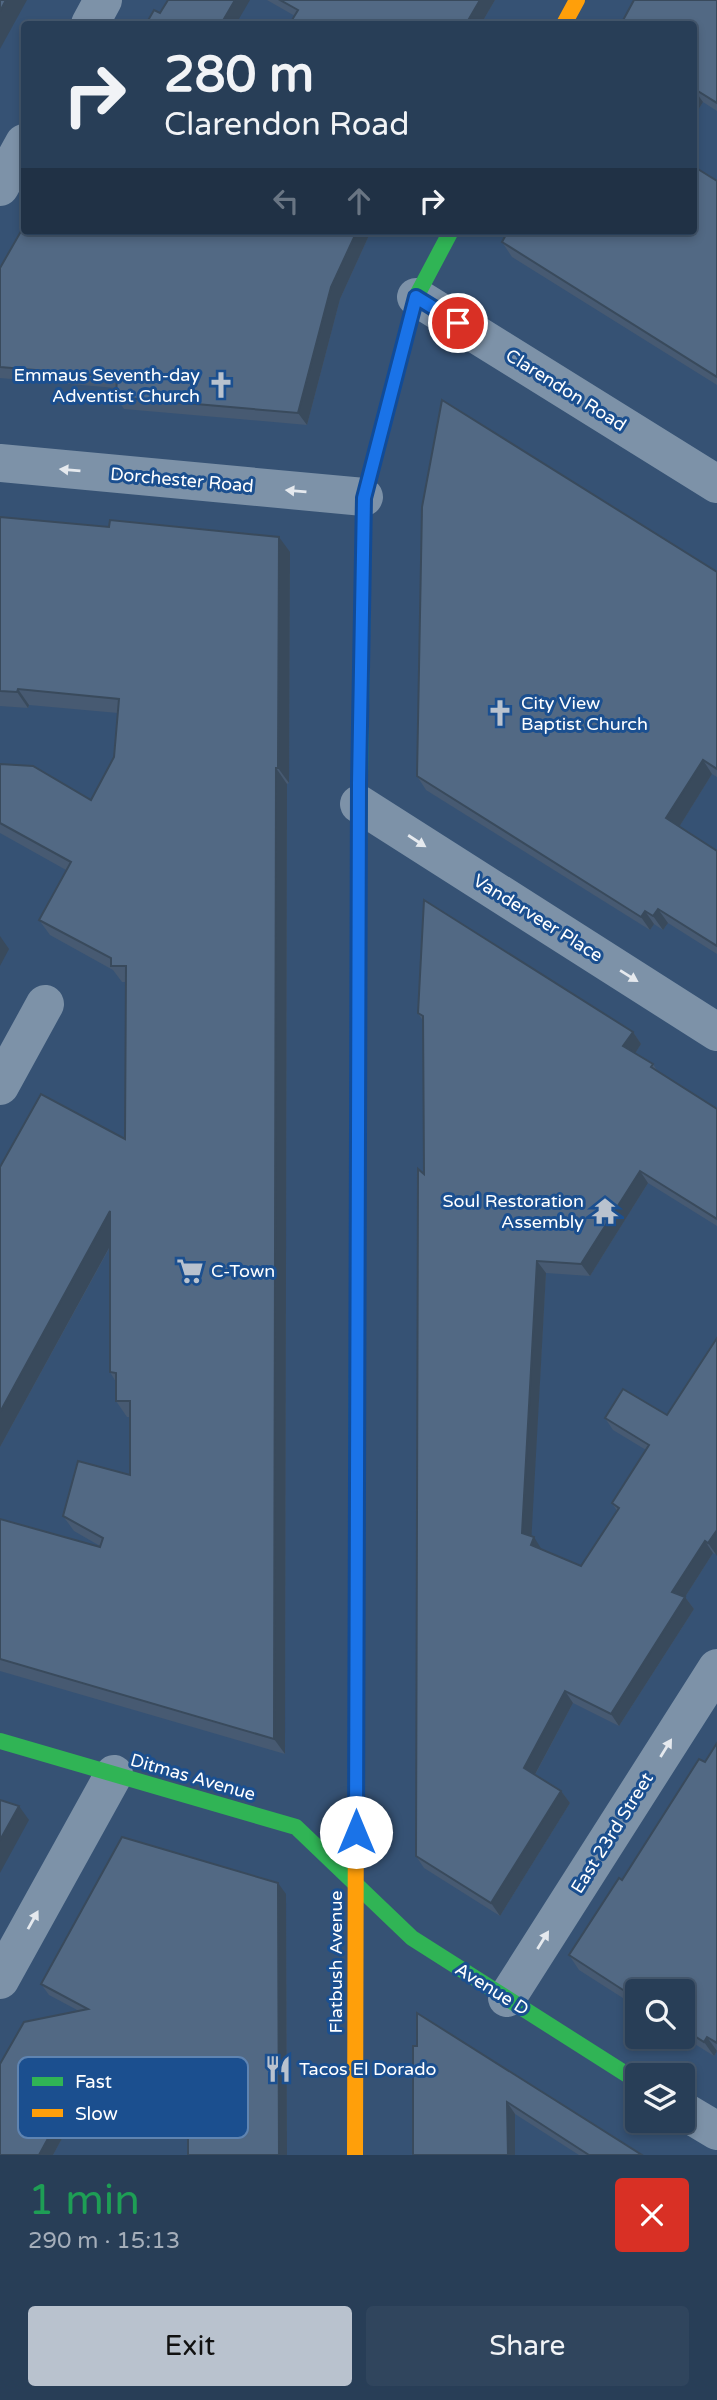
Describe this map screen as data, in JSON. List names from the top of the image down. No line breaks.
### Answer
{"streets":{"main road":["Ditmas Avenue","Flatbush Avenue","Avenue D"],"street":["Clarendon Road","Dorchester Road","Vanderveer Place","East 23rd Street"]},"crossings":[["Clarendon Road","Flatbush Avenue"],["Dorchester Road","Flatbush Avenue"],["Vanderveer Place","Flatbush Avenue"],["Ditmas Avenue","Flatbush Avenue"],["Ditmas Avenue","Avenue D"],["East 23rd Street","Avenue D"],["Flatbush Avenue","Avenue D"]],"one_way":["Dorchester Road","Vanderveer Place","East 23rd Street"],"places":{"church":["Emmaus Seventh-day Adventist Church","City View Baptist Church"],"temple":["Soul Restoration Assembly"],"supermarket":["C-Town"],"restaurant":["Tacos El Dorado"]},"legend":["Fast","Slow"],"page":{"turn":["280 m","Clarendon Road"],"heading":["1 min","290 m · 15:13"],"buttons":["Exit","Share"]}}
